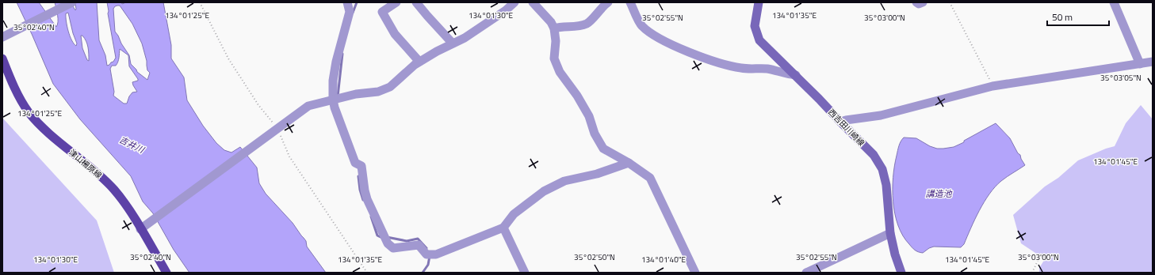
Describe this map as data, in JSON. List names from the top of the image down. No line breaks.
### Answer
{"streets":{"main road":["西吉田川崎線","津山柵原線"]},"water":["吉井川","講造池"],"scale_bar":"50 m","coordinates":["134°01'25\"E","134°01'30\"E","134°01'35\"E","35°02'55\"N","35°03'00\"N","35°02'40\"N","35°03'05\"N","134°01'45\"E","35°02'50\"N","134°01'40\"E"]}
